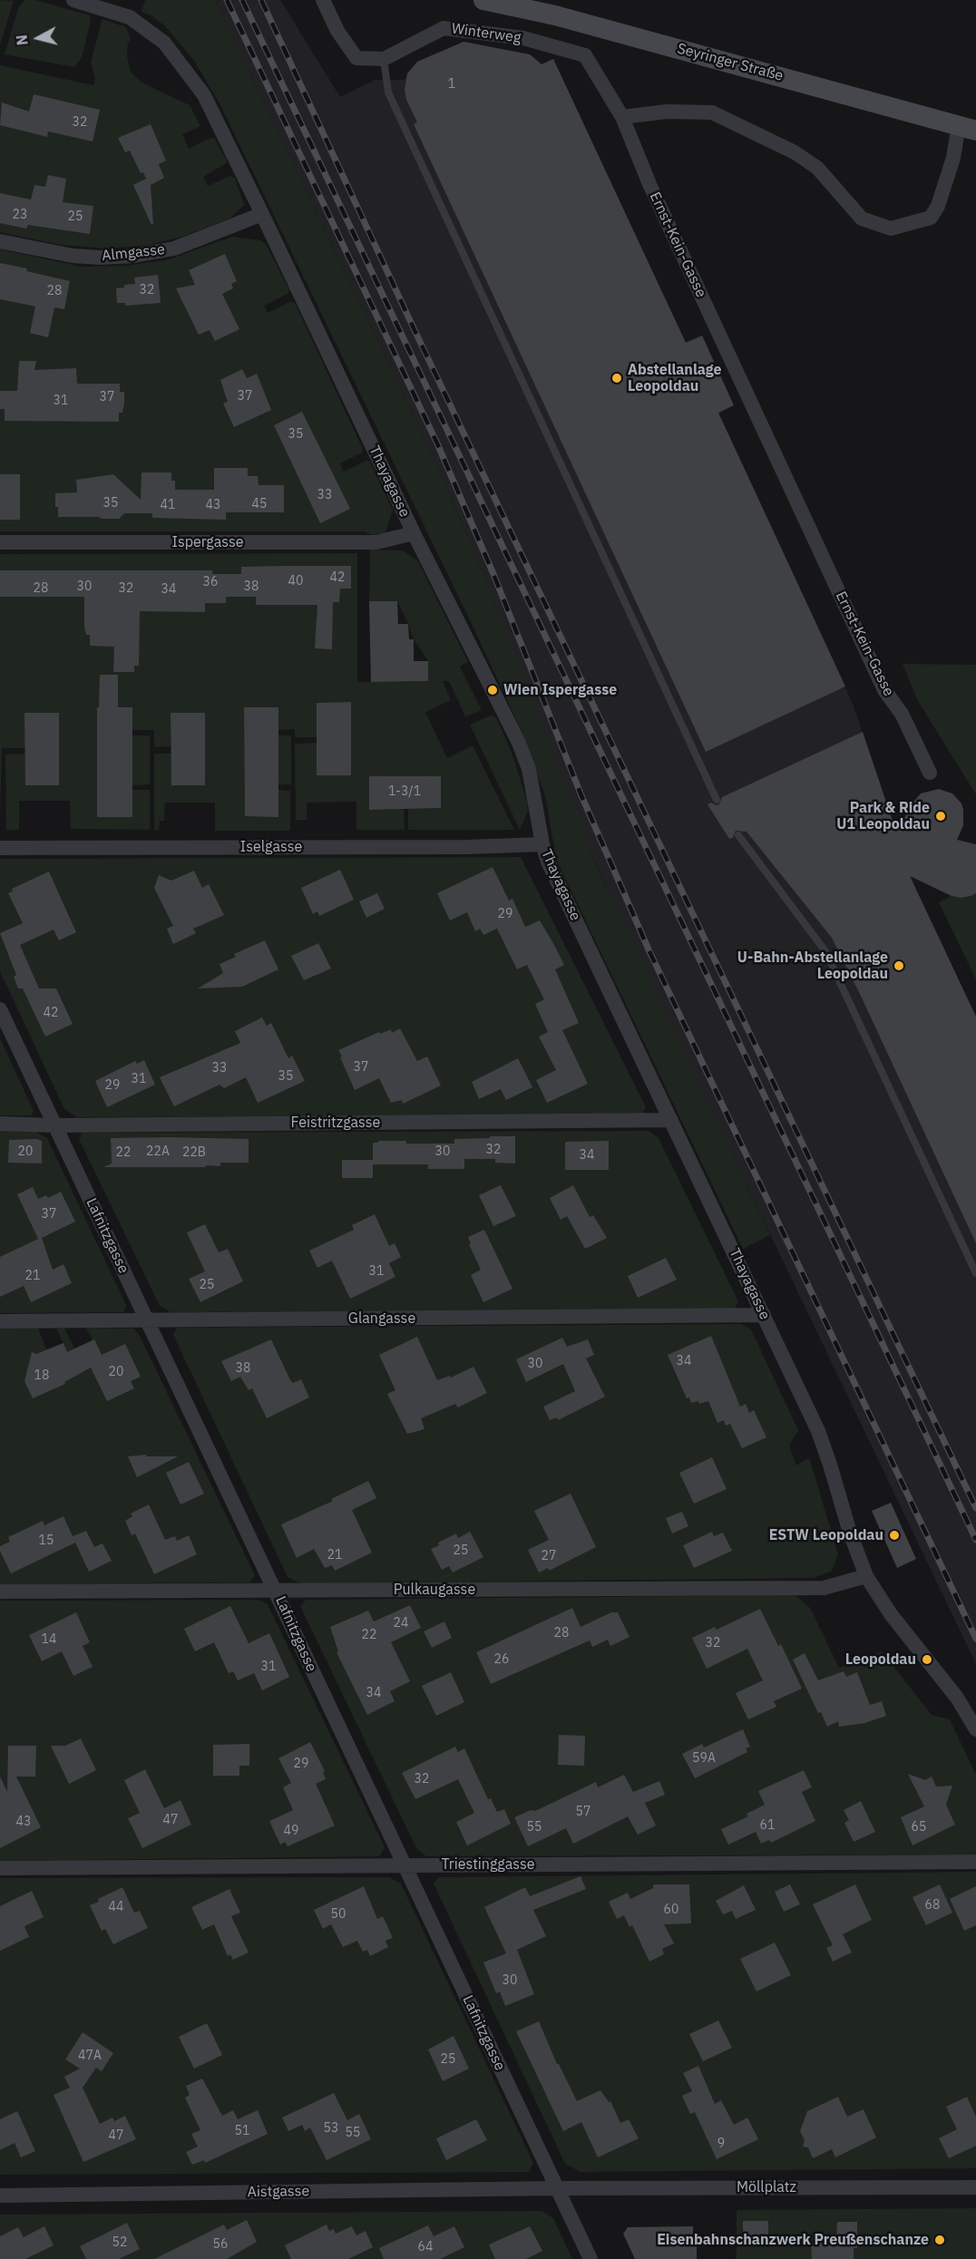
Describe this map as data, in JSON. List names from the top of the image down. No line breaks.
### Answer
{"streets":{"main road":["Seyringer Straße"],"street":["Winterweg","Ernst-Kein-Gasse","Almgasse","Thayagasse","Ispergasse","Iselgasse","Feistritzgasse","Lafnitzgasse","Glangasse","Pulkaugasse","Triestinggasse","Möllplatz","Aistgasse"]},"crossings":[["Winterweg","Ernst-Kein-Gasse"],["Almgasse","Thayagasse"],["Thayagasse","Ispergasse"],["Thayagasse","Iselgasse"],["Thayagasse","Feistritzgasse"],["Thayagasse","Glangasse"],["Thayagasse","Pulkaugasse"],["Feistritzgasse","Lafnitzgasse"],["Lafnitzgasse","Glangasse"],["Lafnitzgasse","Pulkaugasse"],["Lafnitzgasse","Triestinggasse"],["Lafnitzgasse","Möllplatz"],["Lafnitzgasse","Aistgasse"],["Möllplatz","Aistgasse"]],"places":["Abstellanlage Leopoldau","Wien Ispergasse","Park & Ride U1 Leopoldau","U-Bahn-Abstellanlage Leopoldau","ESTW Leopoldau","Leopoldau","Eisenbahnschanzwerk Preußenschanze"],"house_numbers":["1","32","23","25","32","28","37","37","31","35","33","35","45","41","43","42","40","36","30","38","28","32","34","1-3/1","29","42","37","33","35","31","29","32","20","22A","30","22","22B","34","37","31","21","25","34","30","38","20","18","15","25","21","27","24","28","22","14","32","26","31","34","59A","29","32","57","47","43","61","55","65","49","68","44","60","50","30","47A","25","53","51","55","47","9","52","56","64"],"north":"left"}
